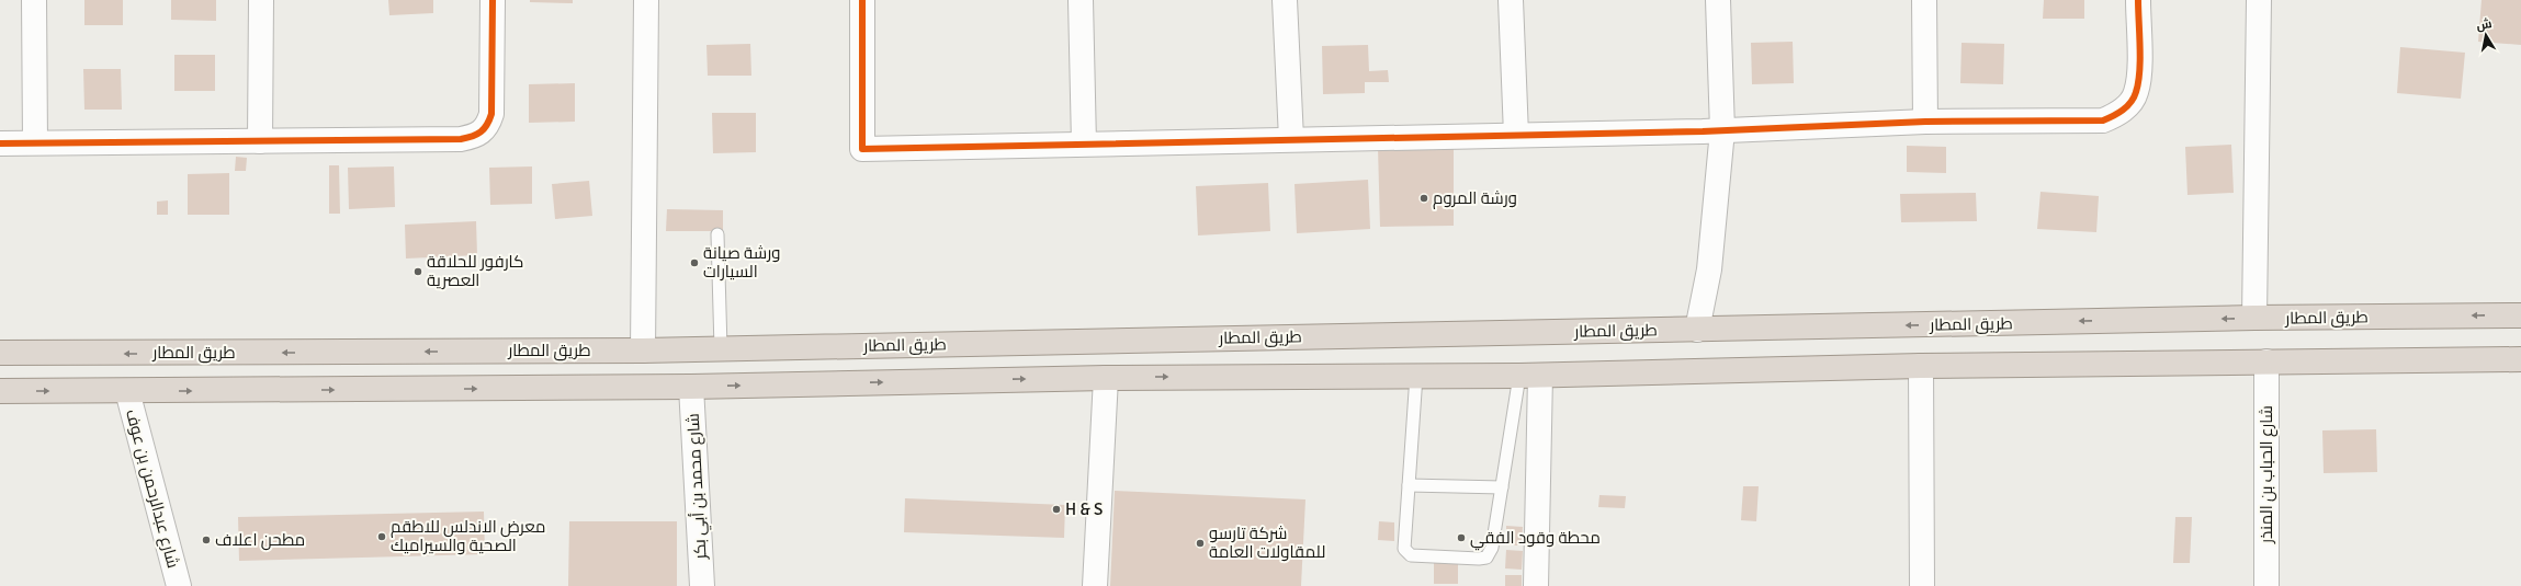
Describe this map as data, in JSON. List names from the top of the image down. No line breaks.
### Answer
{"streets":{"highway":["طريق المطار"],"street":["شارع الحباب بن المنذر","شارع محمد بن أبي بكر","شارع عبدالرحمن بن عوف"]},"places":["ورشة المروم","ورشة صيانة السيارات","كارفور للحلاقة العصرية","H & S","معرض الاندلس للاطقم الصحية والسيراميك","محطة وقود الفقي","مطحن اعلاف","شركة تارسو للمقاولات العامة"],"north":"top"}
